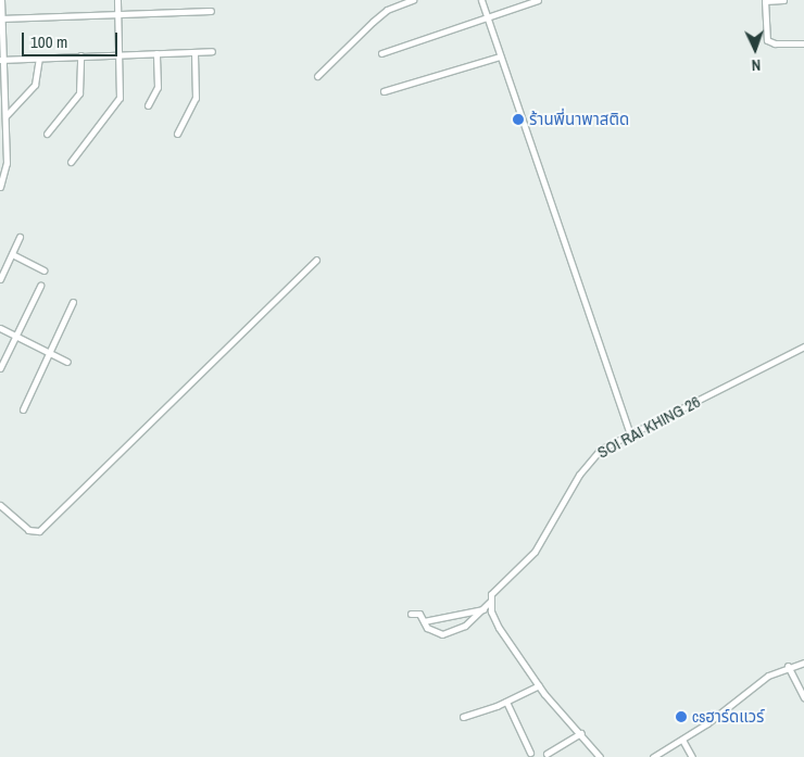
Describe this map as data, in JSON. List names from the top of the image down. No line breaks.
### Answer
{"streets":{"street":["SOI RAI KHING 26"]},"places":["ร้านพี่นาพาสติด","csฮาร์ดแวร์"],"scale_bar":"100 m","north":"bottom"}
